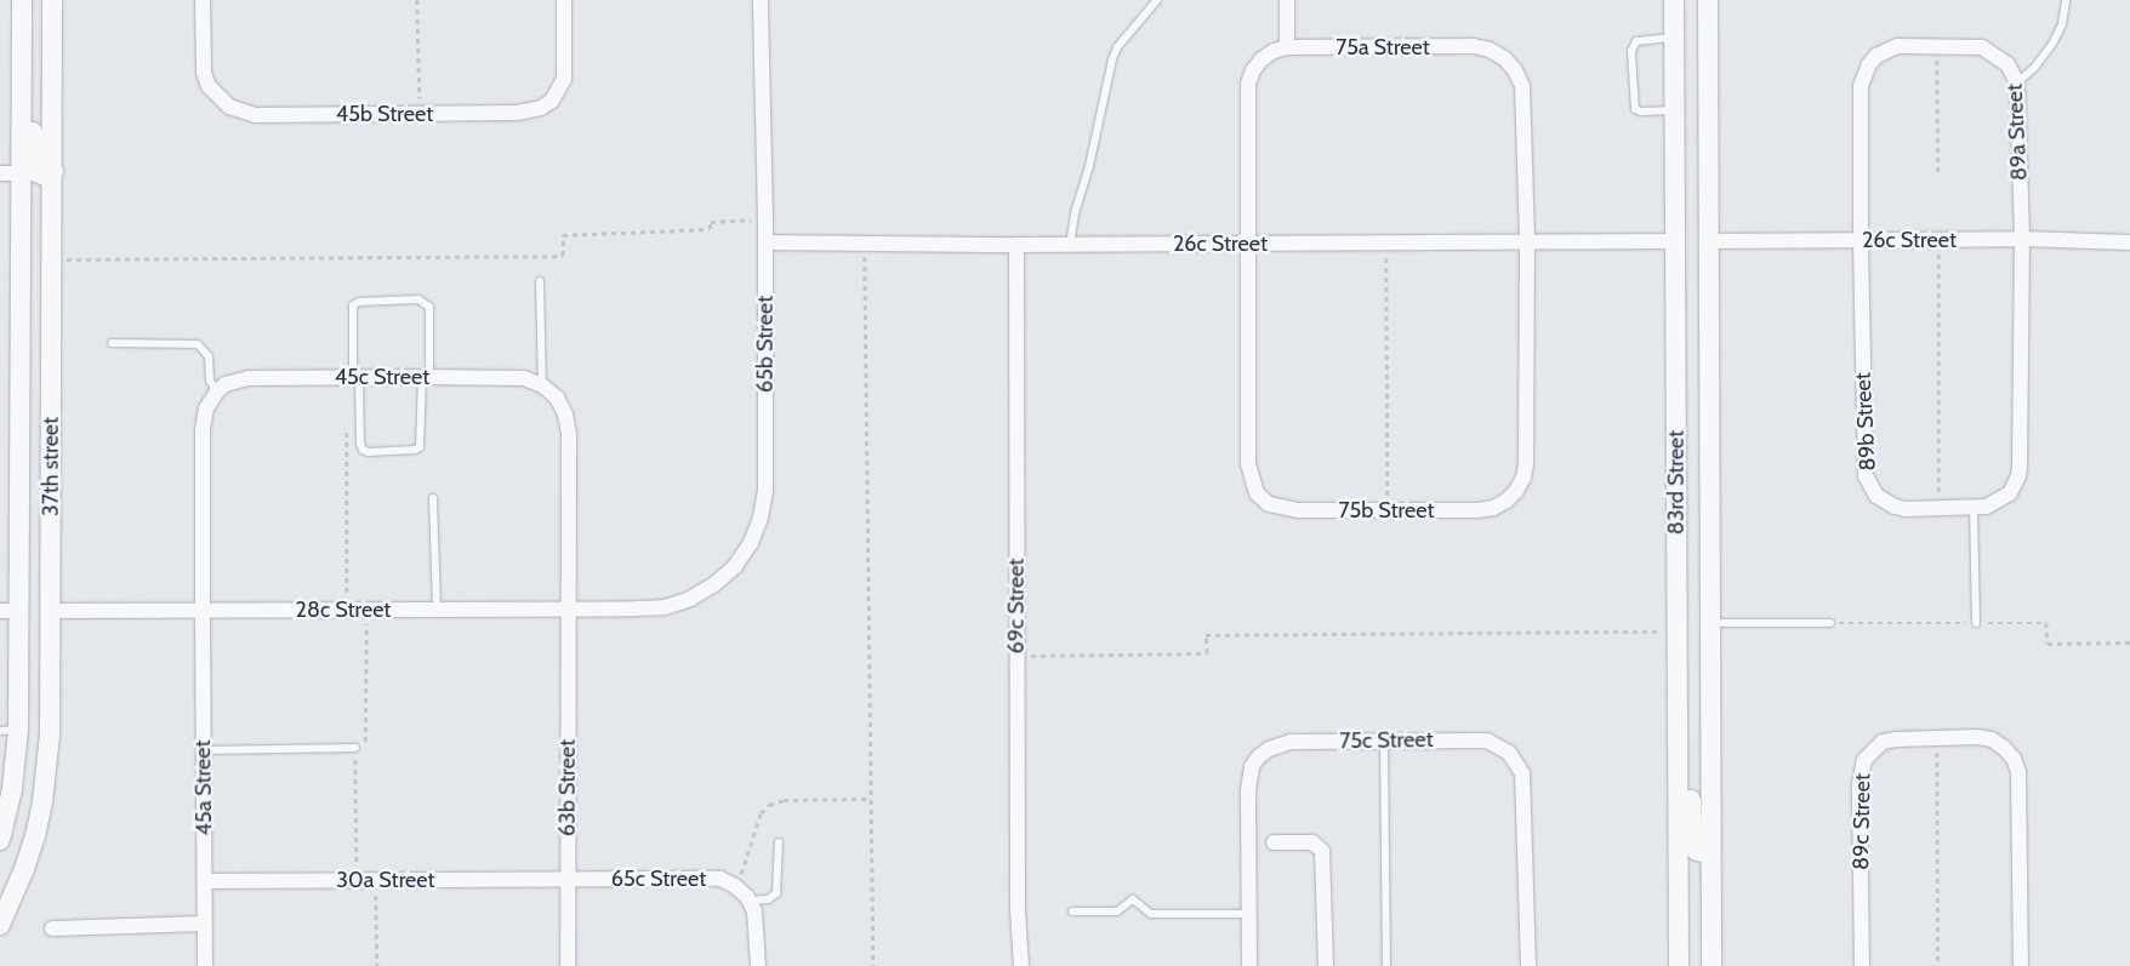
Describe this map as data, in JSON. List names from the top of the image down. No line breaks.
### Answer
{"streets":{"street":["75a Street","45b Street","89a Street","26c Street","65b Street","45c Street","89b Street","37th street","83rd Street","75b Street","69c Street","28c Street","75c Street","45a Street","63b Street","89c Street","65c Street","30a Street"]},"crossings":[["75a Street","26c Street"],["75a Street","75b Street"],["89a Street","26c Street"],["89a Street","89b Street"],["26c Street","65b Street"],["26c Street","89b Street"],["26c Street","83rd Street"],["26c Street","75b Street"],["26c Street","69c Street"],["65b Street","28c Street"],["37th street","28c Street"],["28c Street","45a Street"],["28c Street","63b Street"],["45a Street","30a Street"],["63b Street","65c Street"],["63b Street","30a Street"],["65c Street","30a Street"]]}
